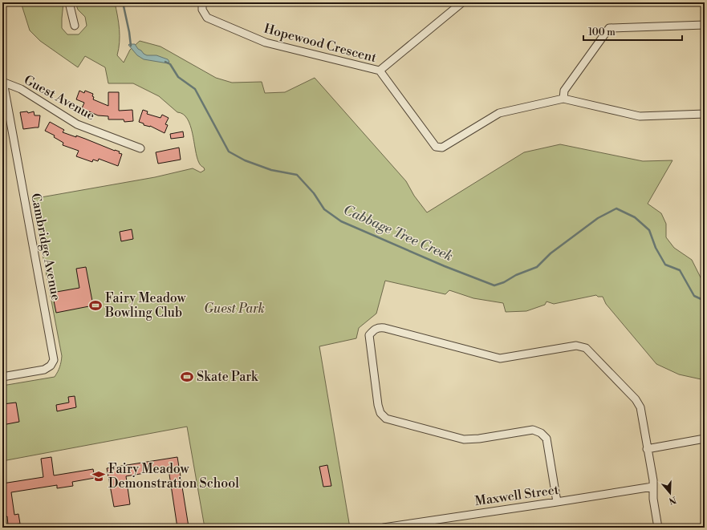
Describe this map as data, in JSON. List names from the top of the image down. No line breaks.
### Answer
{"streets":{"street":["Hopewood Crescent","Guest Avenue","Cambridge Avenue","Maxwell Street"]},"crossings":[["Guest Avenue","Cambridge Avenue"]],"water":["Cabbage Tree Creek"],"parks":["Guest Park"],"places":{"sports":["Fairy Meadow Bowling Club","Skate Park"],"school or university":["Fairy Meadow Demonstration School"]},"scale_bar":"100 m","north":"bottom"}
